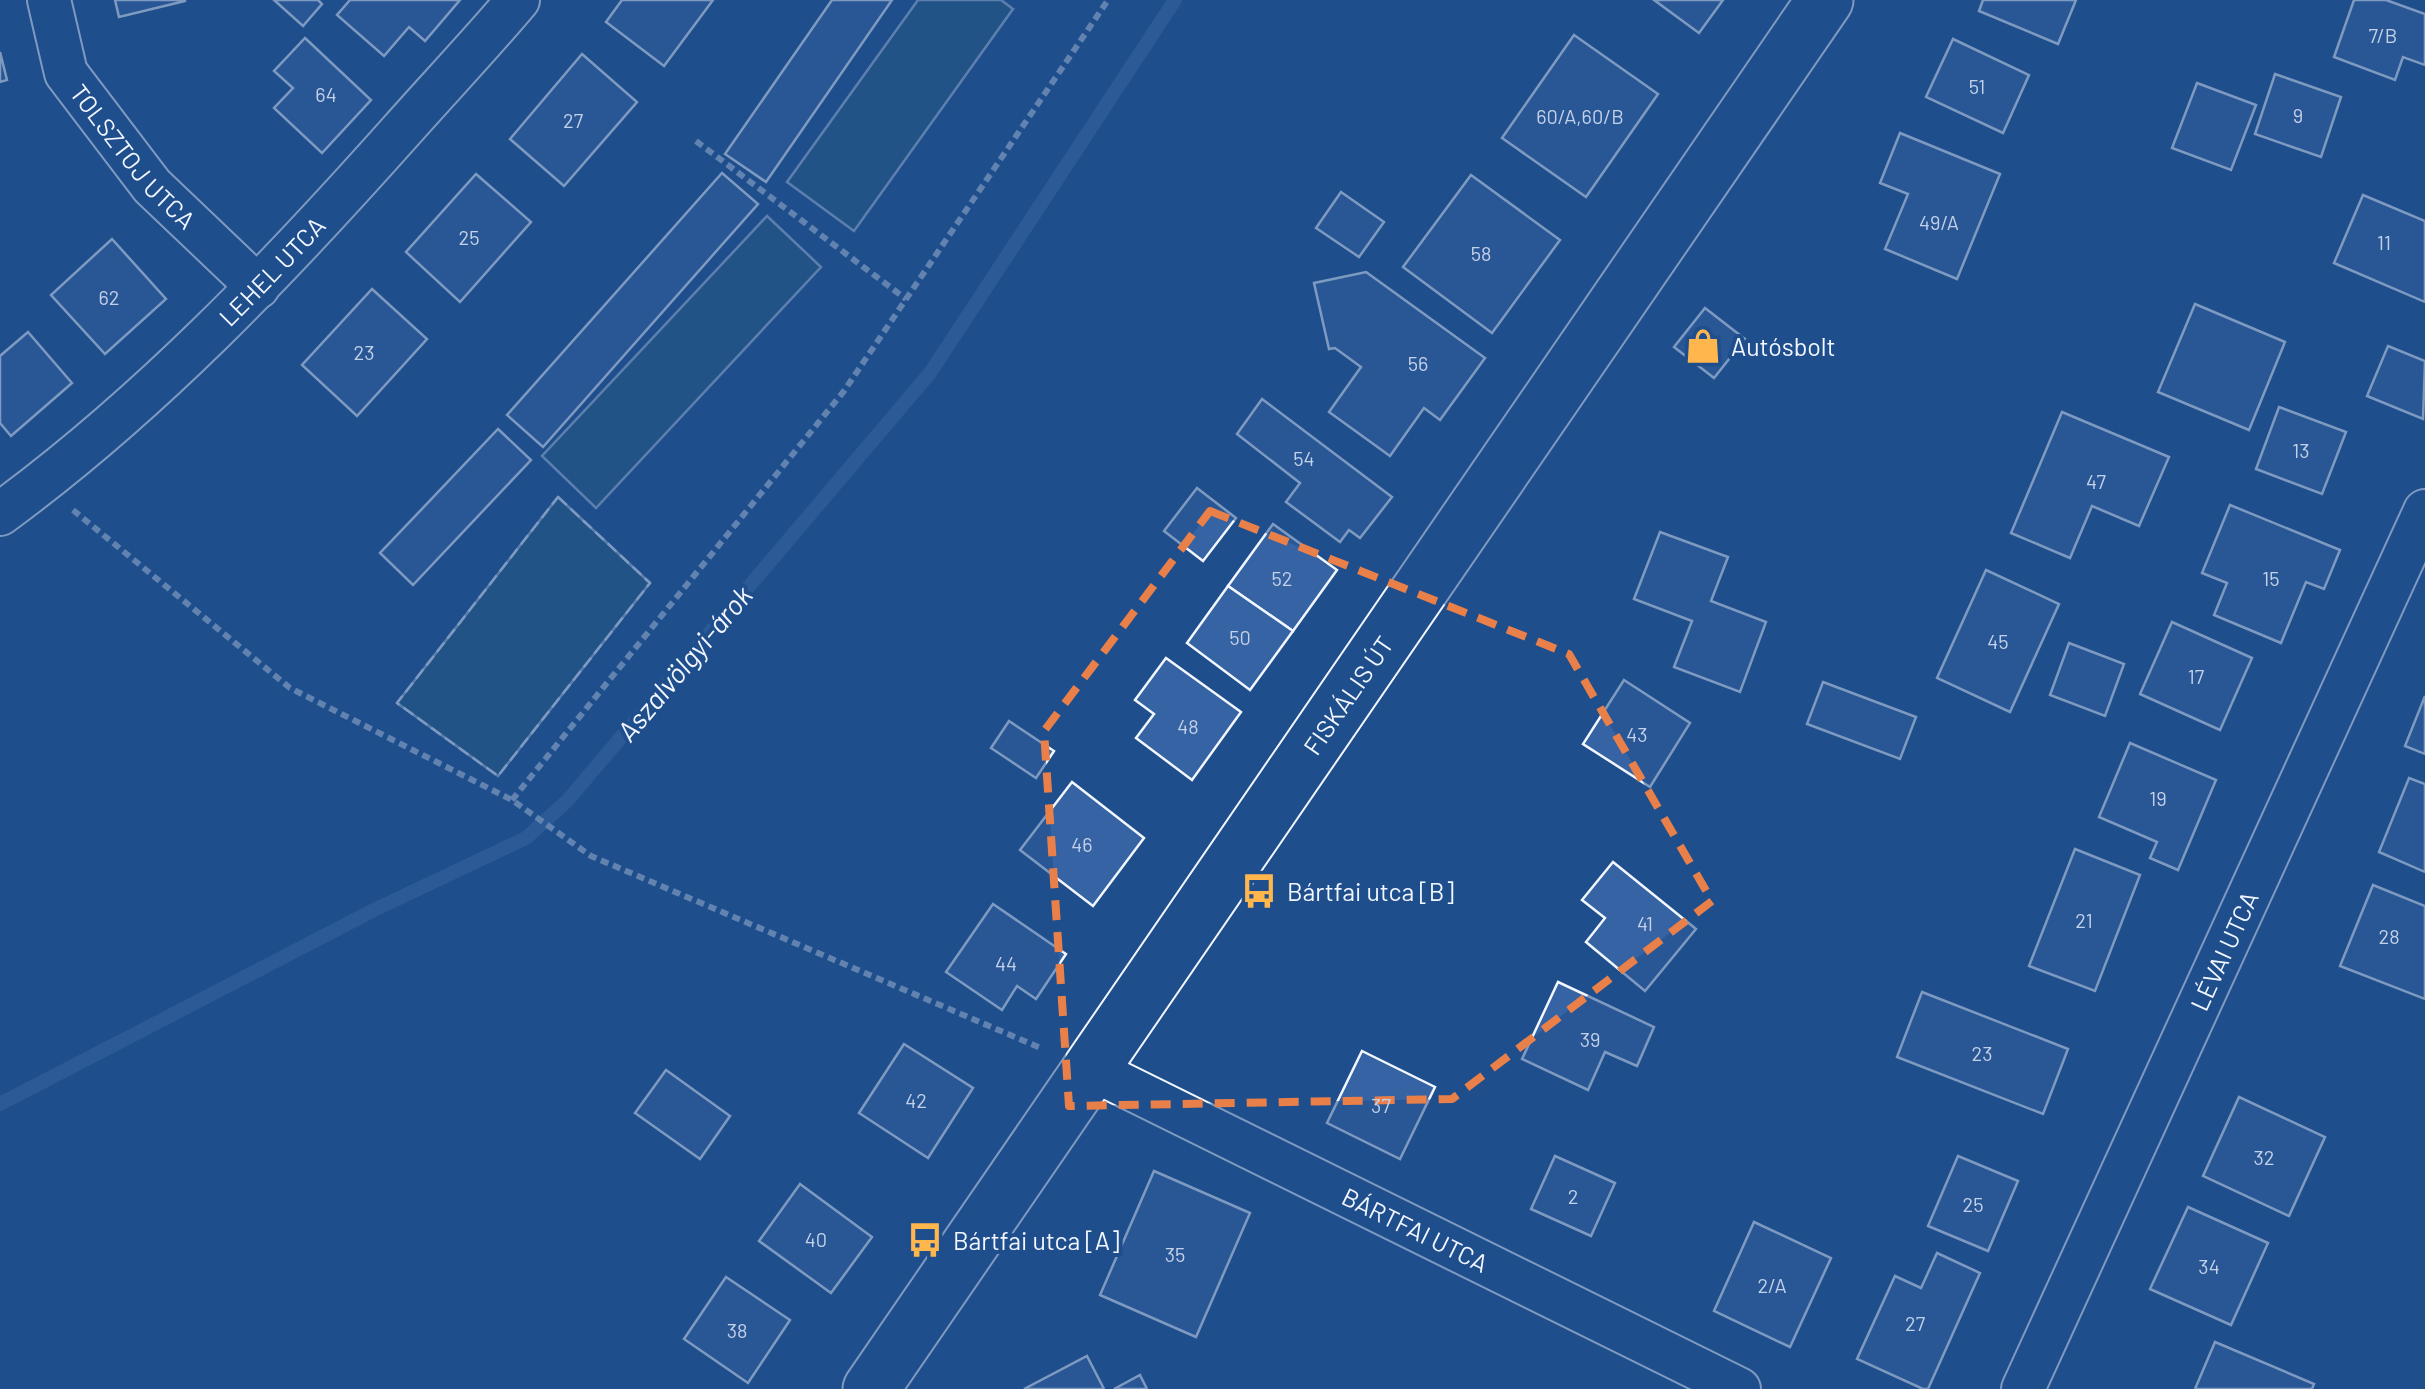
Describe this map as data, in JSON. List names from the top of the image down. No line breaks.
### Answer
{"streets":{"street":["TOLSZTOJ UTCA","LEHEL UTCA","FISKÁLIS ÚT","LÉVAI UTCA","BÁRTFAI UTCA"]},"crossings":[["TOLSZTOJ UTCA","LEHEL UTCA"],["FISKÁLIS ÚT","BÁRTFAI UTCA"]],"water":["Aszalvölgyi-árok"],"places":{"shop":["Autósbolt"],"bus stop":["Bártfai utca [B]","Bártfai utca [A]"]},"house_numbers":["7/B","51","64","9","60/A,60/B","27","49/A","25","11","58","62","23","56","13","54","47","52","15","50","45","17","48","43","19","46","21","41","28","44","39","23","42","37","32","2","25","40","35","34","2/A","27","38"]}
